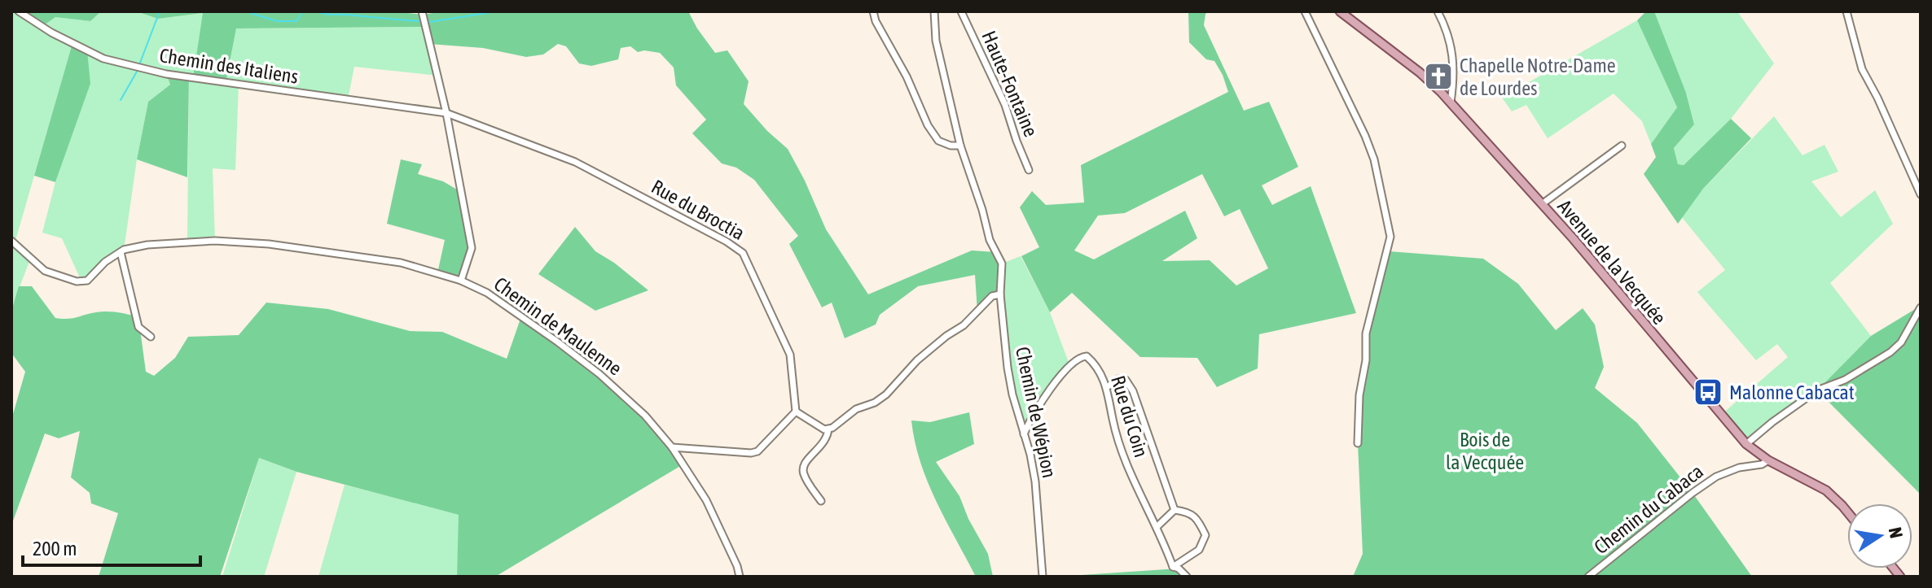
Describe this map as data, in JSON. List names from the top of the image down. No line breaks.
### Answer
{"streets":{"main road":["Avenue de la Vecquée"],"street":["Chemin des Italiens","Haute-Fontaine","Rue du Broctia","Chemin de Maulenne","Chemin de Wépion","Rue du Coin","Chemin du Cabaca"]},"crossings":[["Chemin des Italiens","Rue du Broctia"],["Avenue de la Vecquée","Chemin du Cabaca"],["Chemin de Wépion","Rue du Coin"]],"parks":["Bois de la Vecquée"],"places":{"church":["Chapelle Notre-Dame de Lourdes"],"bus stop":["Malonne Cabacat"]},"scale_bar":"200 m","north":"right"}
